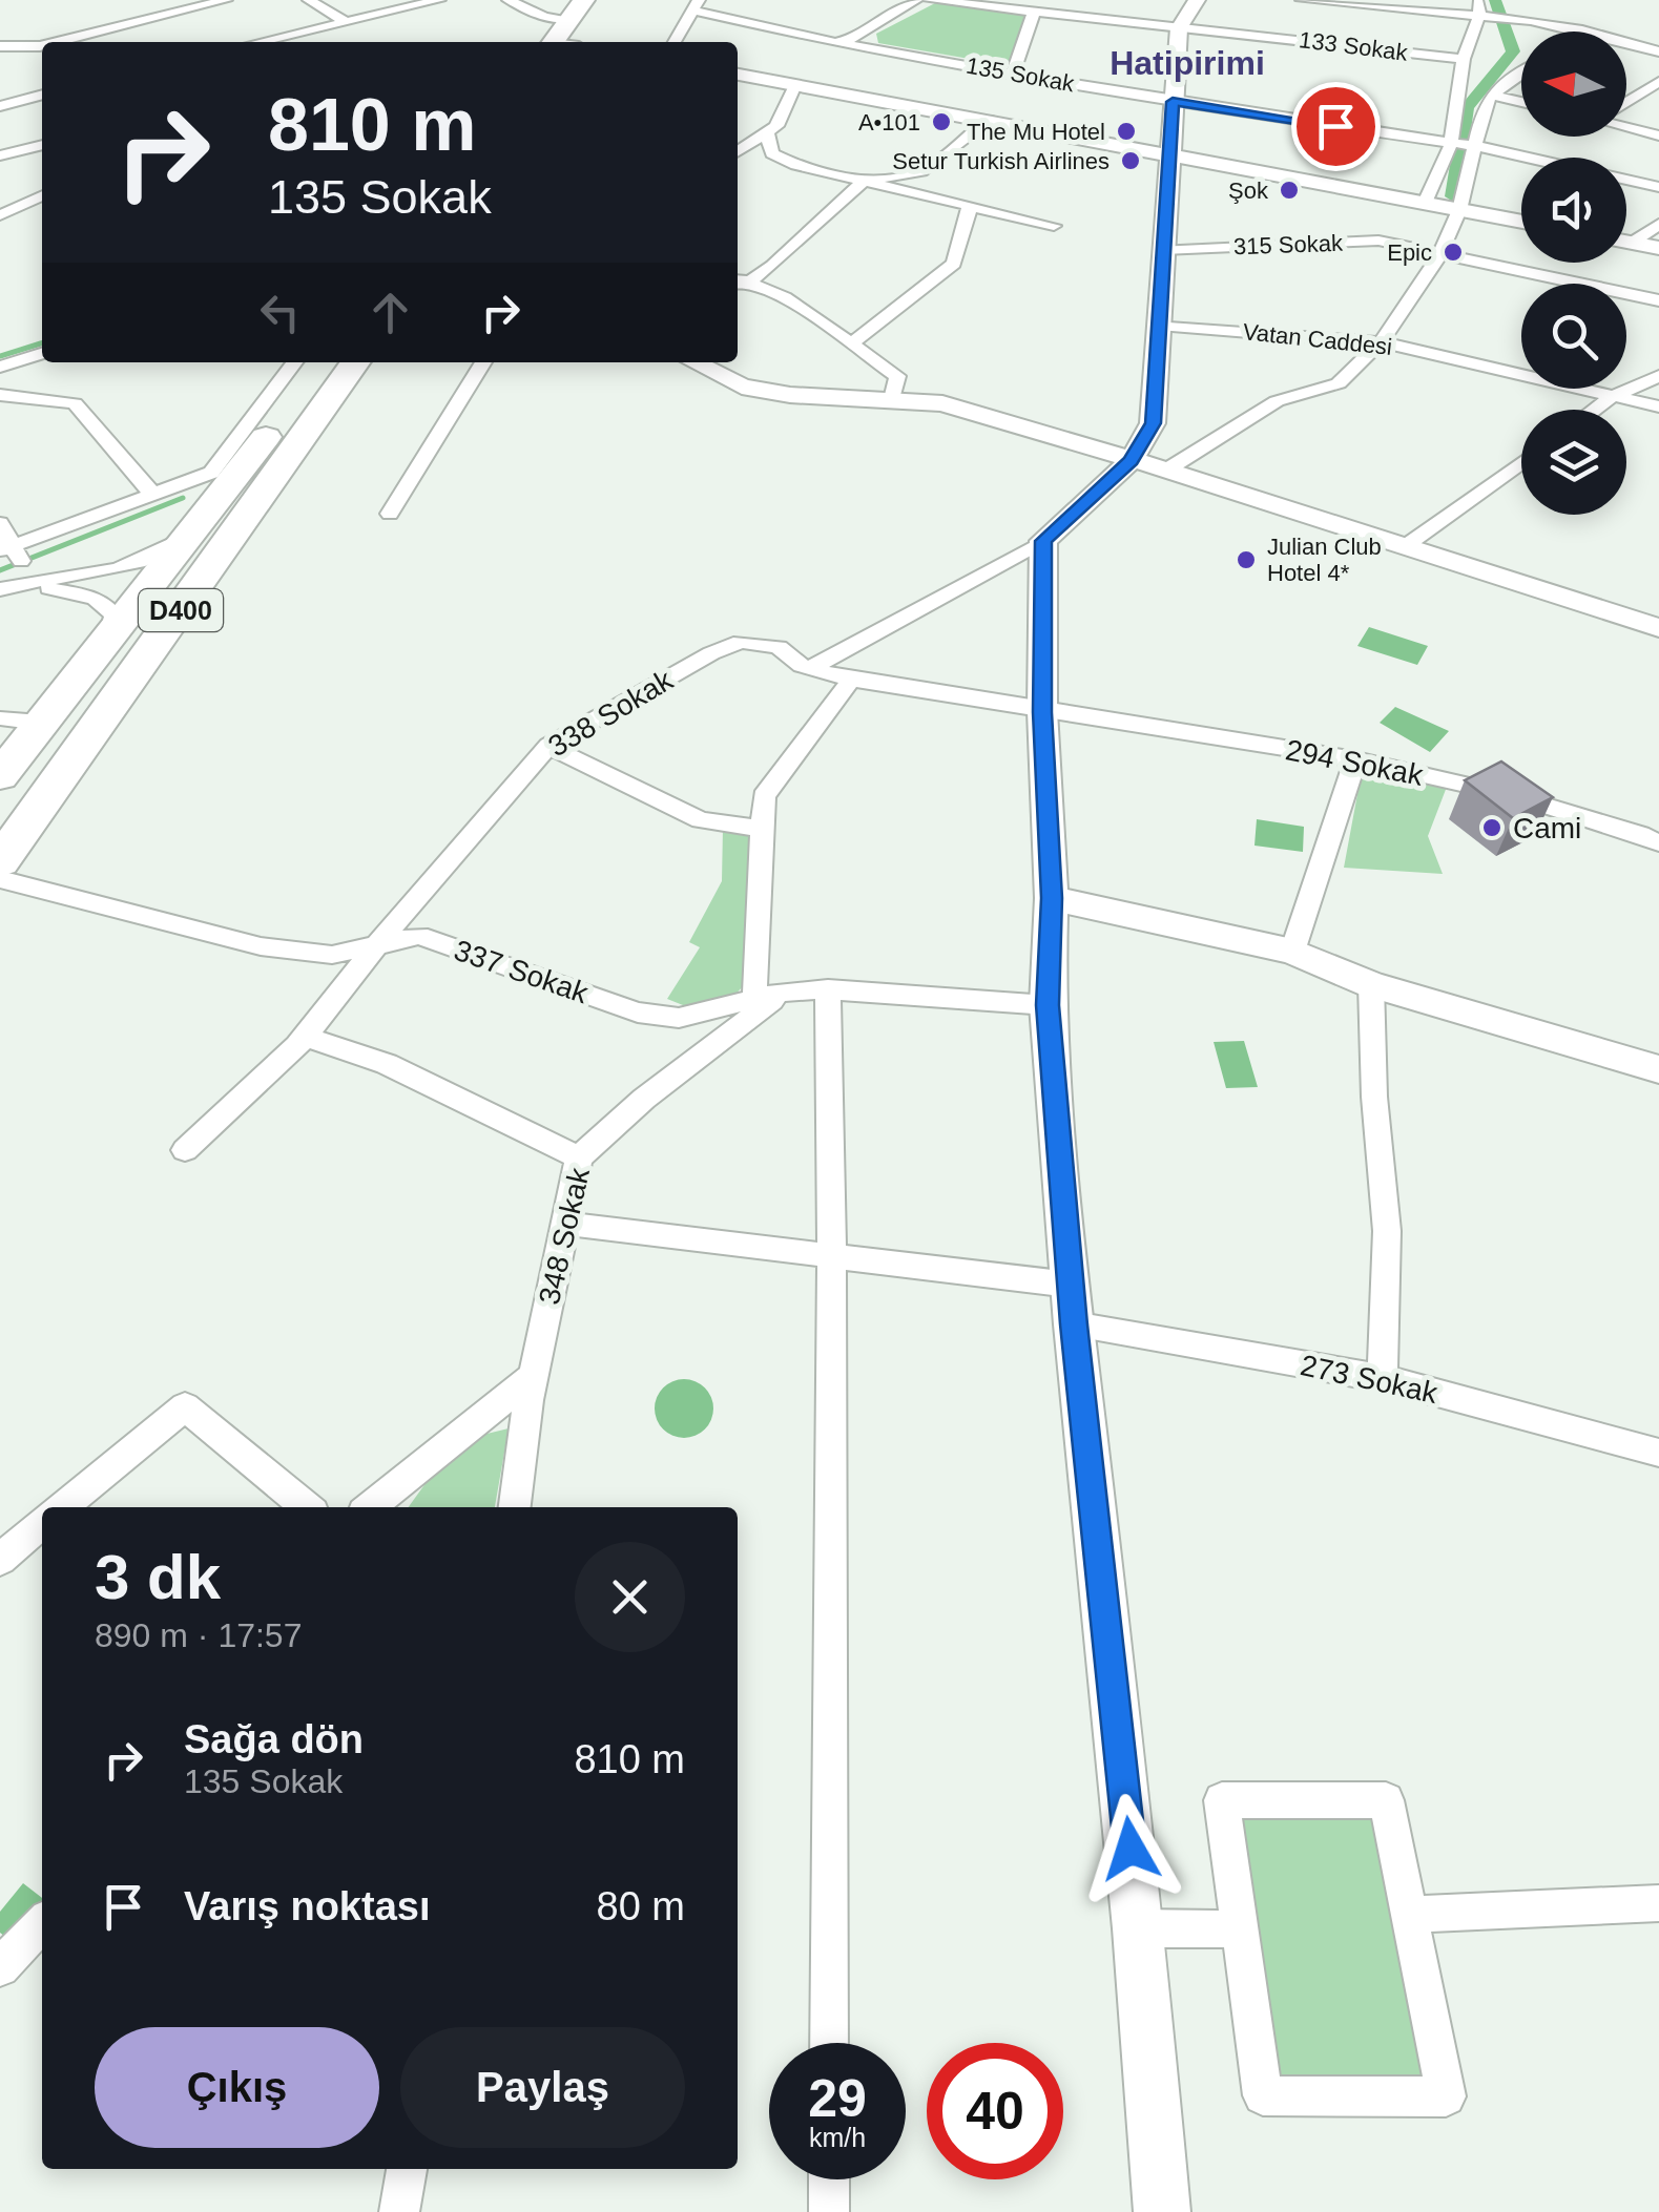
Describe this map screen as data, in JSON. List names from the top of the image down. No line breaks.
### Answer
{"streets":{"highway":["D400"],"street":["133 Sokak","135 Sokak","315 Sokak","Vatan Caddesi","338 Sokak","294 Sokak","337 Sokak","348 Sokak","273 Sokak"]},"crossings":[["338 Sokak","294 Sokak"],["338 Sokak","337 Sokak"],["337 Sokak","348 Sokak"]],"districts":["Hatipirimi"],"places":["A•101","The Mu Hotel","Setur Turkish Airlines","Şok","Epic","Julian Club Hotel 4*","Cami"],"north":"left","page":{"turn":["810 m","135 Sokak"],"heading":["3 dk","890 m · 17:57"],"list":[{"name":"Sağa dön","note":"135 Sokak","value":"810 m"},{"name":"Varış noktası","value":"80 m"}],"buttons":["Çıkış","Paylaş"],"speed":"29 km/h","limit":"40"}}
